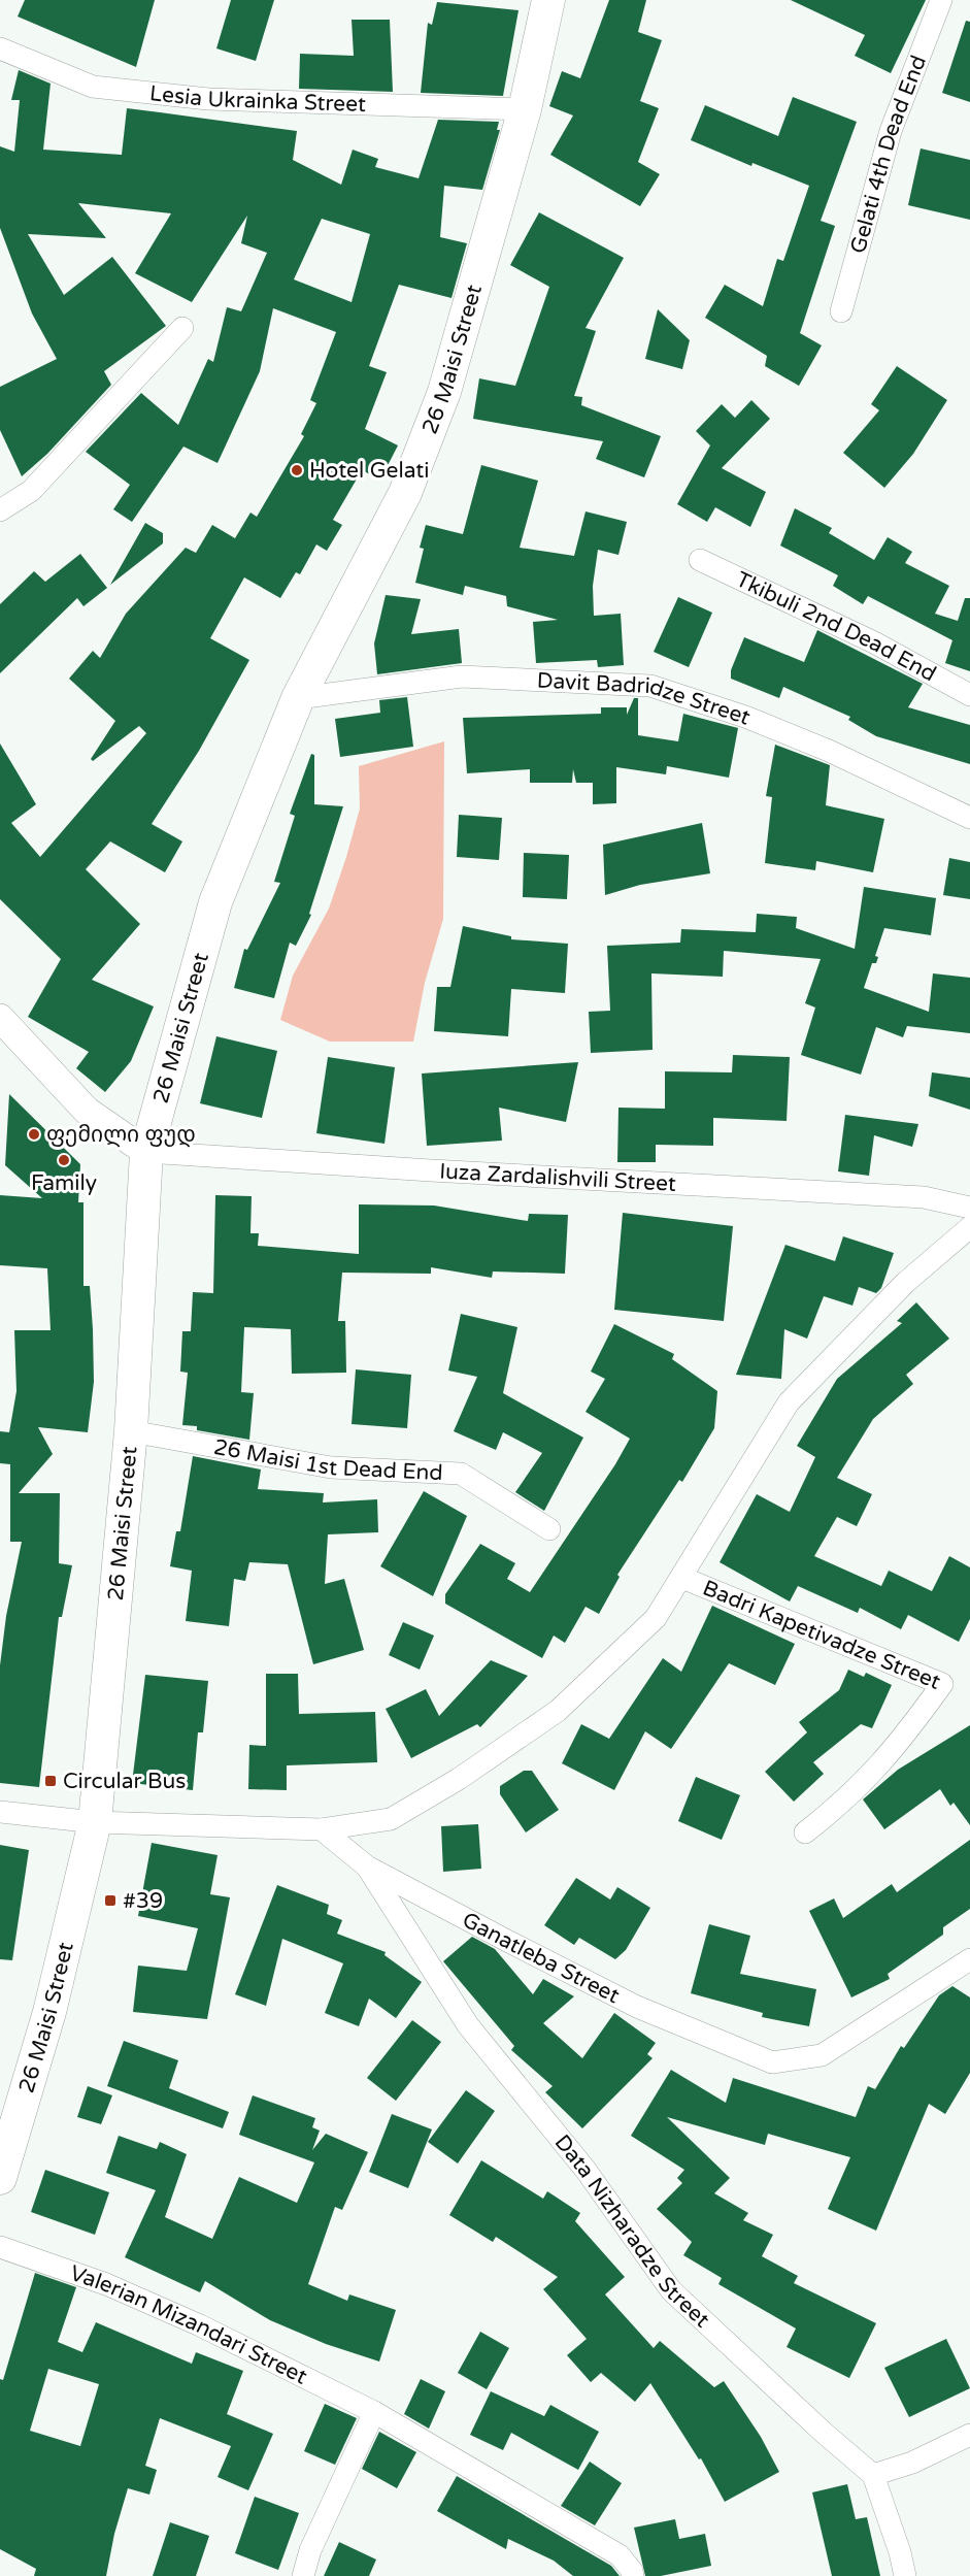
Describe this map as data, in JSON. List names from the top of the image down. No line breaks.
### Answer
{"streets":{"main road":["26 Maisi Street"],"street":["Lesia Ukrainka Street","Gelati 4th Dead End","Tkibuli 2nd Dead End","Davit Badridze Street","Iuza Zardalishvili Street","26 Maisi 1st Dead End","Badri Kapetivadze Street","Ganatleba Street","Data Nizharadze Street","Valerian Mizandari Street"]},"crossings":[["Lesia Ukrainka Street","26 Maisi Street"],["26 Maisi Street","Davit Badridze Street"],["26 Maisi Street","Iuza Zardalishvili Street"],["26 Maisi Street","26 Maisi 1st Dead End"],["Badri Kapetivadze Street","Ganatleba Street"],["Ganatleba Street","Data Nizharadze Street"]],"places":{"other":["Hotel Gelati","ფემილი ფუდ","Family"],"transit":["Circular Bus","#39"]}}
